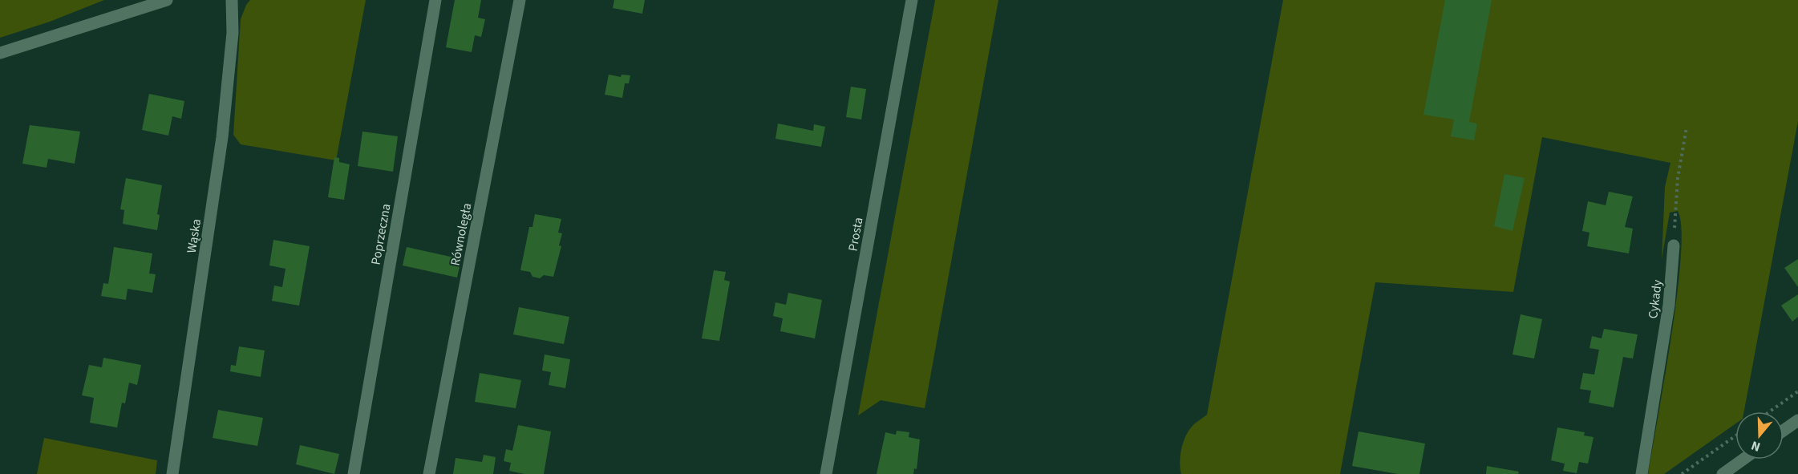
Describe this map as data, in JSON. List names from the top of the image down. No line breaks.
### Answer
{"streets":{"street":["Poprzeczna","Równoległa","Prosta","Wąska","Cykady"]},"north":"bottom"}
